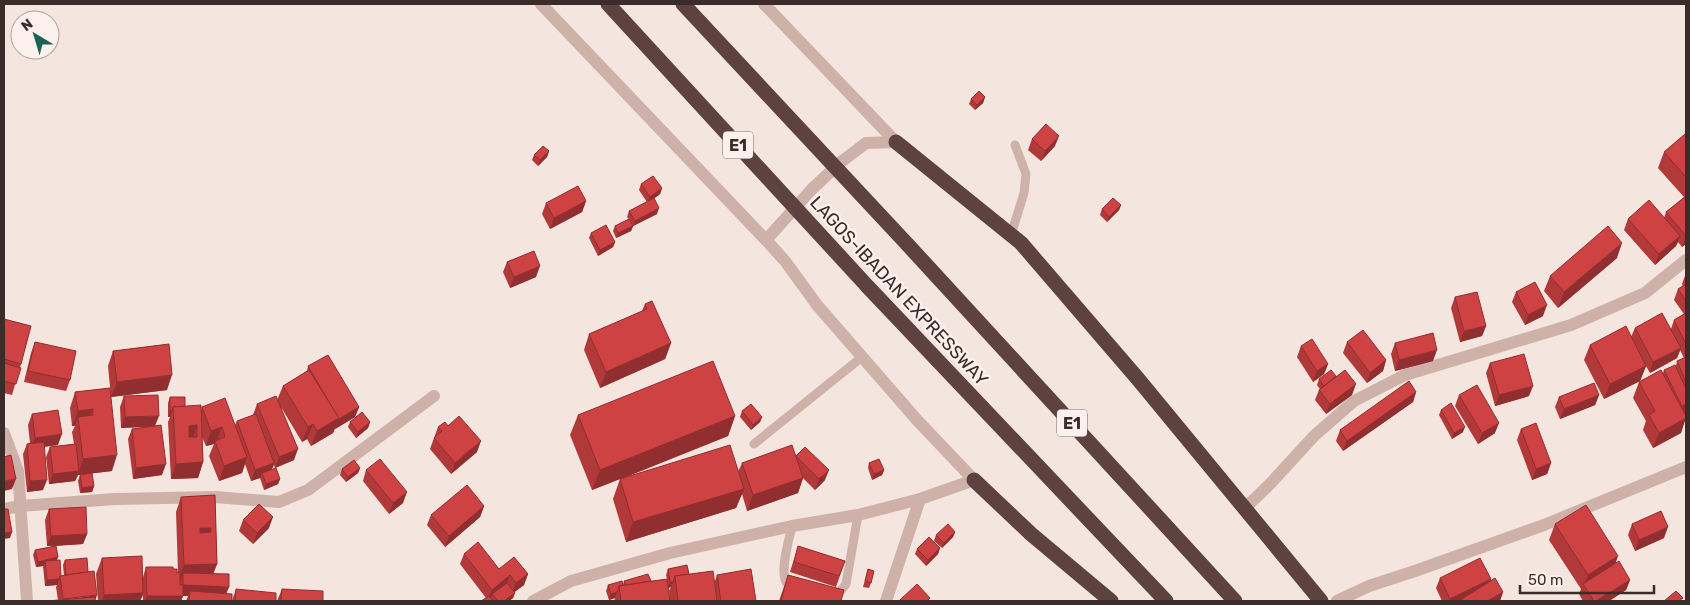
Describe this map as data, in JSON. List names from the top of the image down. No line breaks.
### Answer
{"streets":{"highway":["E1","LAGOS-IBADAN EXPRESSWAY"]},"scale_bar":"50 m","north":"top left"}
